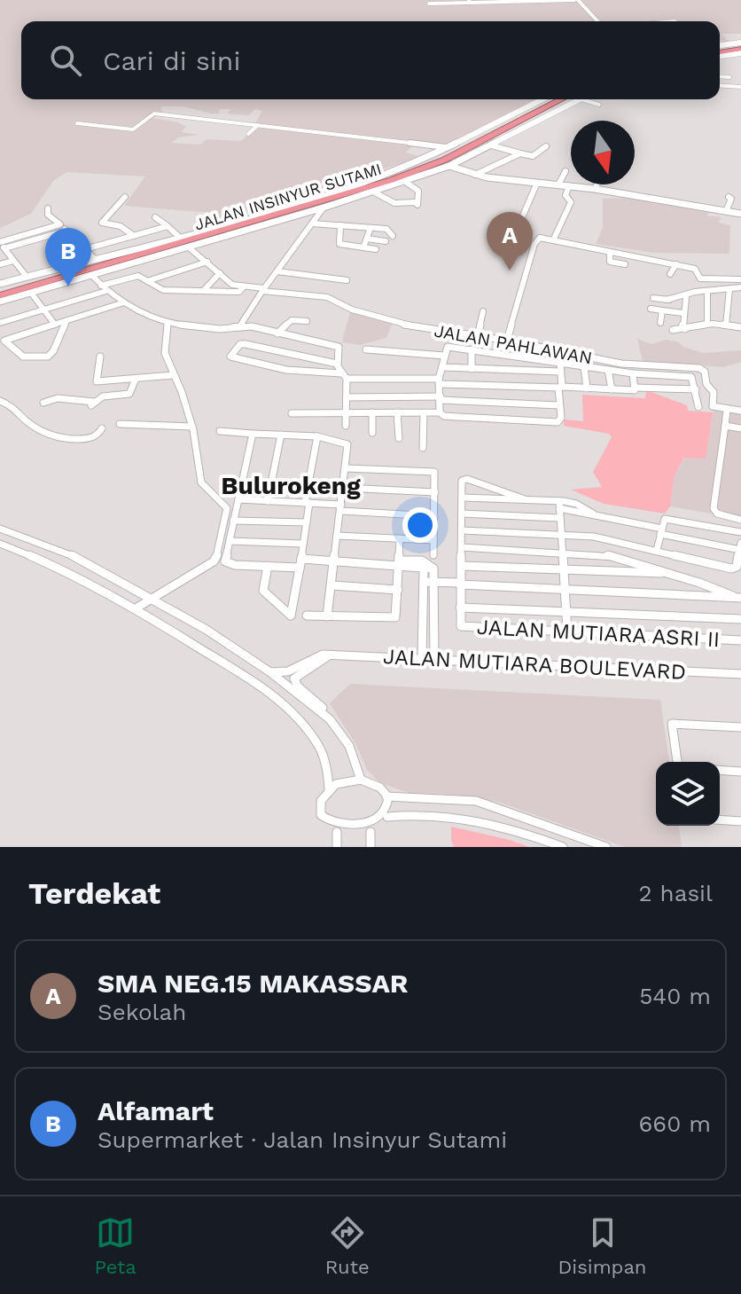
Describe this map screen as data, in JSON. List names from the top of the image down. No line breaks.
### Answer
{"streets":{"highway":["JALAN INSINYUR SUTAMI"],"street":["JALAN PAHLAWAN","JALAN MUTIARA ASRI II","JALAN MUTIARA BOULEVARD"]},"districts":["Bulurokeng"],"north":"bottom","page":{"search":"Cari di sini","pins":["A","B"],"heading":["Terdekat","2 hasil"],"list":[{"mark":"A","name":"SMA NEG.15 MAKASSAR","note":"Sekolah","value":"540 m"},{"mark":"B","name":"Alfamart","note":"Supermarket · Jalan Insinyur Sutami","value":"660 m"}],"nav":["Peta","Rute","Disimpan"]}}
